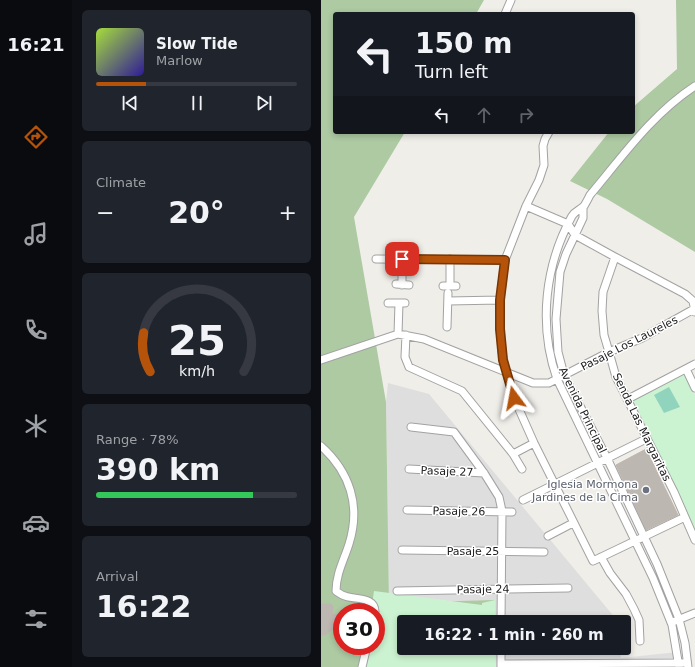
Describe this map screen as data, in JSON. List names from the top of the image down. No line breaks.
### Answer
{"streets":{"street":["Pasaje Los Laureles","Avenida Principal","Senda Las Margaritas","Pasaje 27","Pasaje 26","Pasaje 25","Pasaje 24"]},"crossings":[["Pasaje Los Laureles","Avenida Principal"],["Pasaje Los Laureles","Senda Las Margaritas"]],"places":["Iglesia Mormona Jardines de la Cima"],"page":{"tabs":"16:21","turn":["150 m","Turn left"],"song":["Slow Tide","Marlow"],"tile":["Climate",["Range · 78%","390 km"],["Arrival","16:22"]],"heat":["−","20°","+"],"limit":"30","trip":"16:22 · 1 min · 260 m","gauge":["25","km/h"]}}
